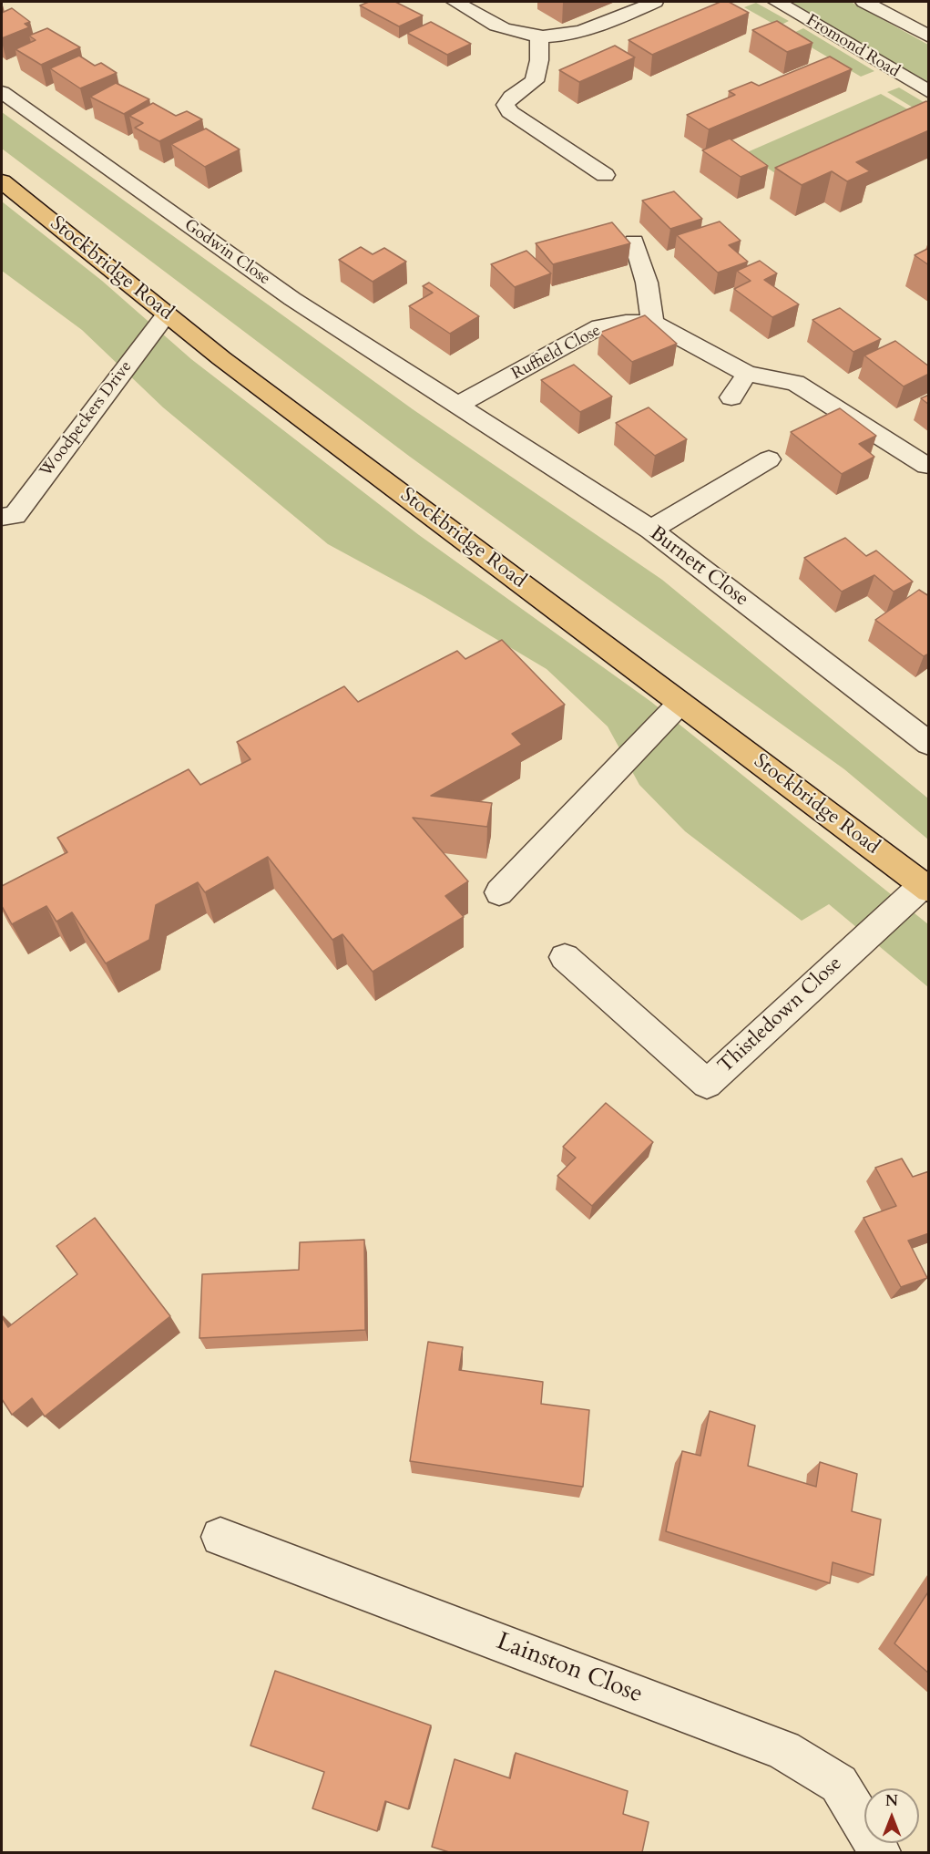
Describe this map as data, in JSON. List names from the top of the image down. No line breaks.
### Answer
{"streets":{"main road":["Stockbridge Road"],"street":["Fromond Road","Godwin Close","Ruffield Close","Woodpeckers Drive","Burnett Close","Thistledown Close","Lainston Close"]},"crossings":[["Godwin Close","Ruffield Close"],["Godwin Close","Burnett Close"],["Stockbridge Road","Woodpeckers Drive"],["Stockbridge Road","Thistledown Close"],["Ruffield Close","Burnett Close"]],"north":"top"}
